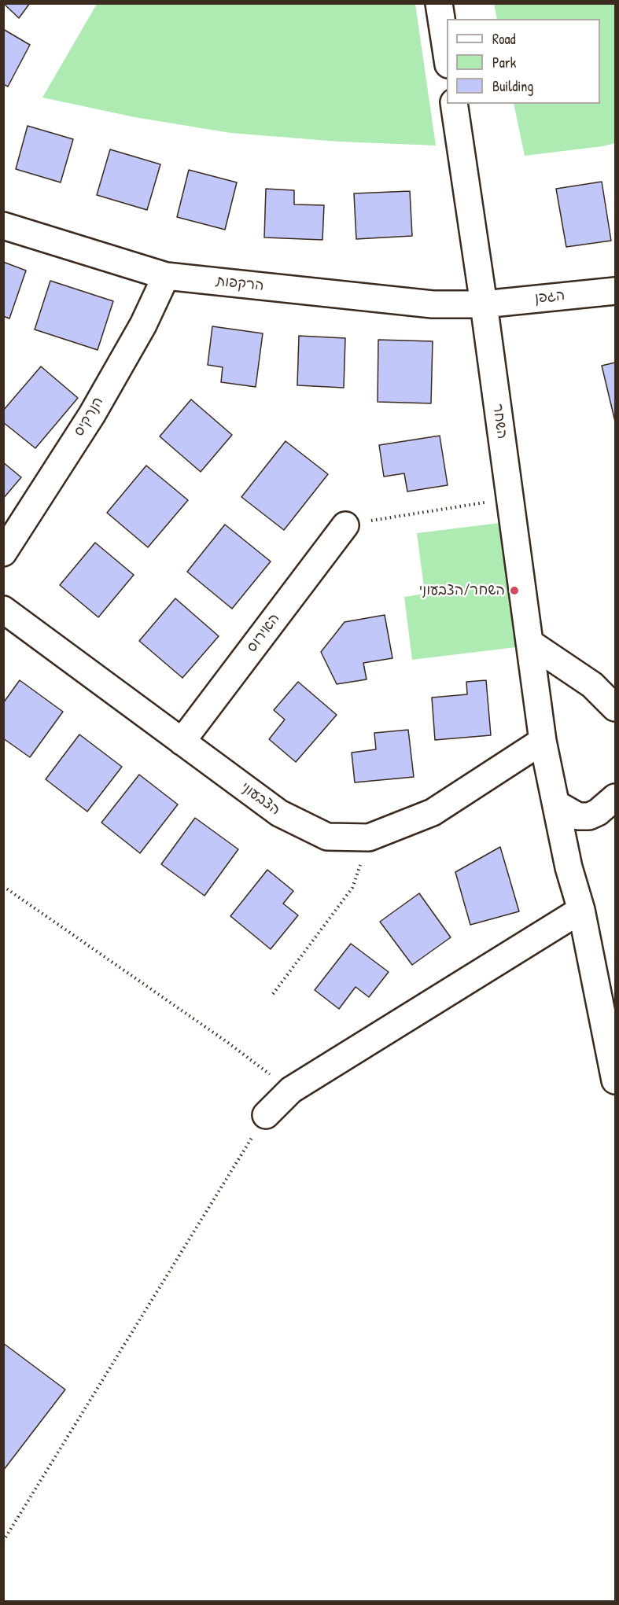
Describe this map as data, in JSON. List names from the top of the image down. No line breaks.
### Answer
{"streets":{"street":["הרקפות","הגפן","הנרקיס","השחר","האירוס","הצבעוני"]},"crossings":[["הרקפות","הגפן"],["הרקפות","הנרקיס"],["הרקפות","השחר"],["הגפן","השחר"],["השחר","הצבעוני"],["האירוס","הצבעוני"]],"places":["השחר/הצבעוני"],"legend":["Road","Park","Building"]}
